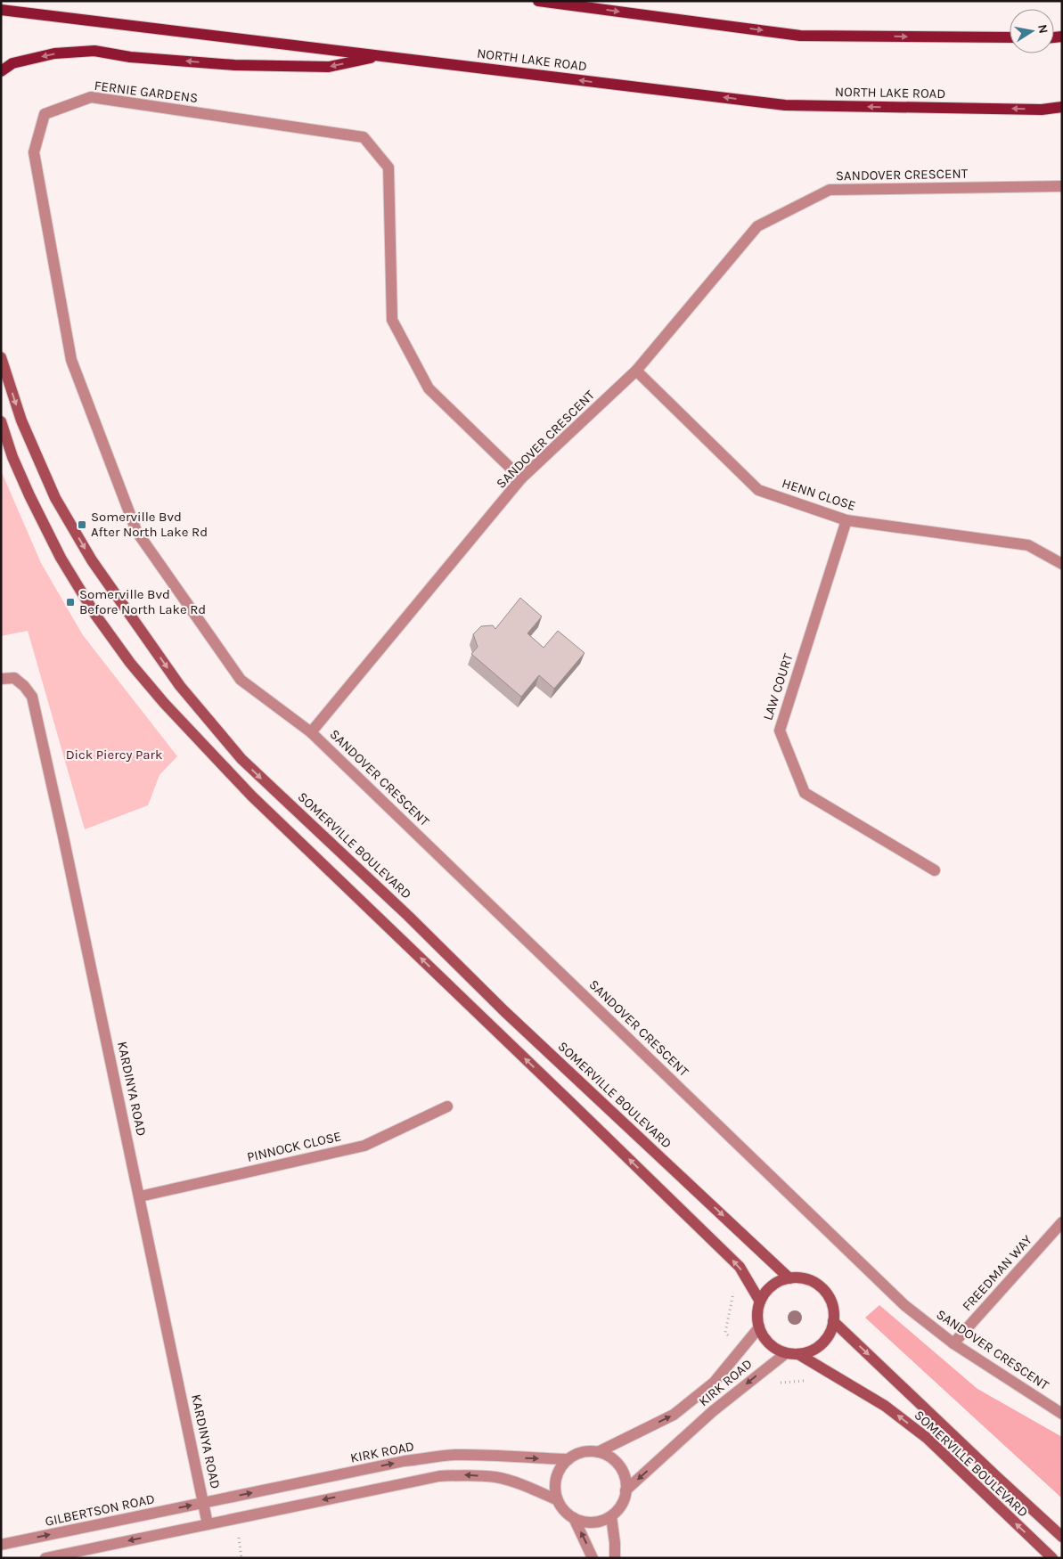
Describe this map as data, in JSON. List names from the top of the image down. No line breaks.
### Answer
{"streets":{"main road":["NORTH LAKE ROAD","SOMERVILLE BOULEVARD"],"street":["FERNIE GARDENS","SANDOVER CRESCENT","HENN CLOSE","LAW COURT","KARDINYA ROAD","PINNOCK CLOSE","FREEDMAN WAY","KIRK ROAD","GILBERTSON ROAD"]},"crossings":[["FERNIE GARDENS","SANDOVER CRESCENT"],["SANDOVER CRESCENT","HENN CLOSE"],["SANDOVER CRESCENT","FREEDMAN WAY"],["HENN CLOSE","LAW COURT"],["SOMERVILLE BOULEVARD","KIRK ROAD"],["KARDINYA ROAD","PINNOCK CLOSE"],["KARDINYA ROAD","KIRK ROAD"],["KARDINYA ROAD","GILBERTSON ROAD"],["KIRK ROAD","GILBERTSON ROAD"]],"parks":["Dick Piercy Park"],"places":{"transit":["Somerville Bvd After North Lake Rd","Somerville Bvd Before North Lake Rd"]},"north":"right"}
